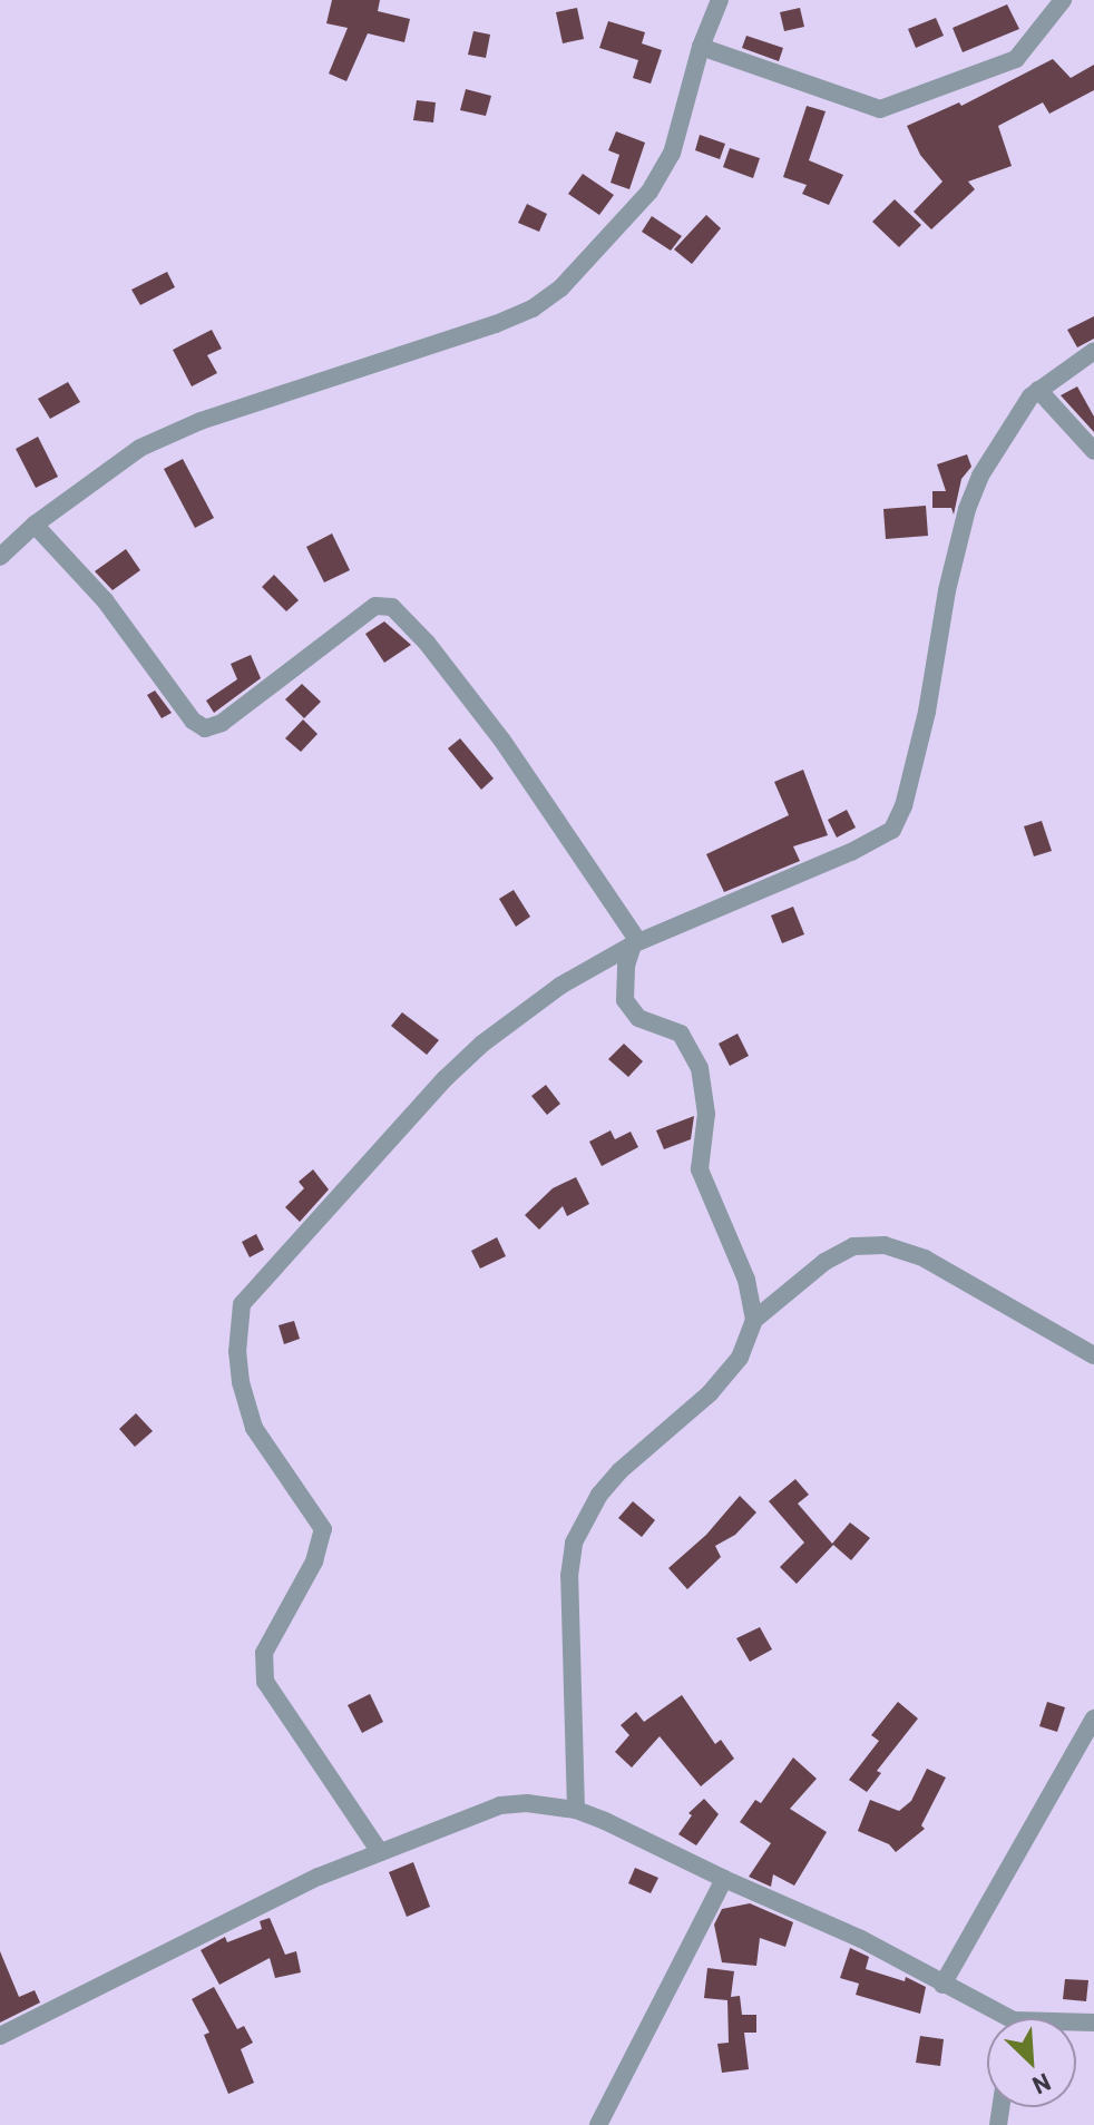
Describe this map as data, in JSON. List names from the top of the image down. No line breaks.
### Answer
{"north":"bottom right"}
